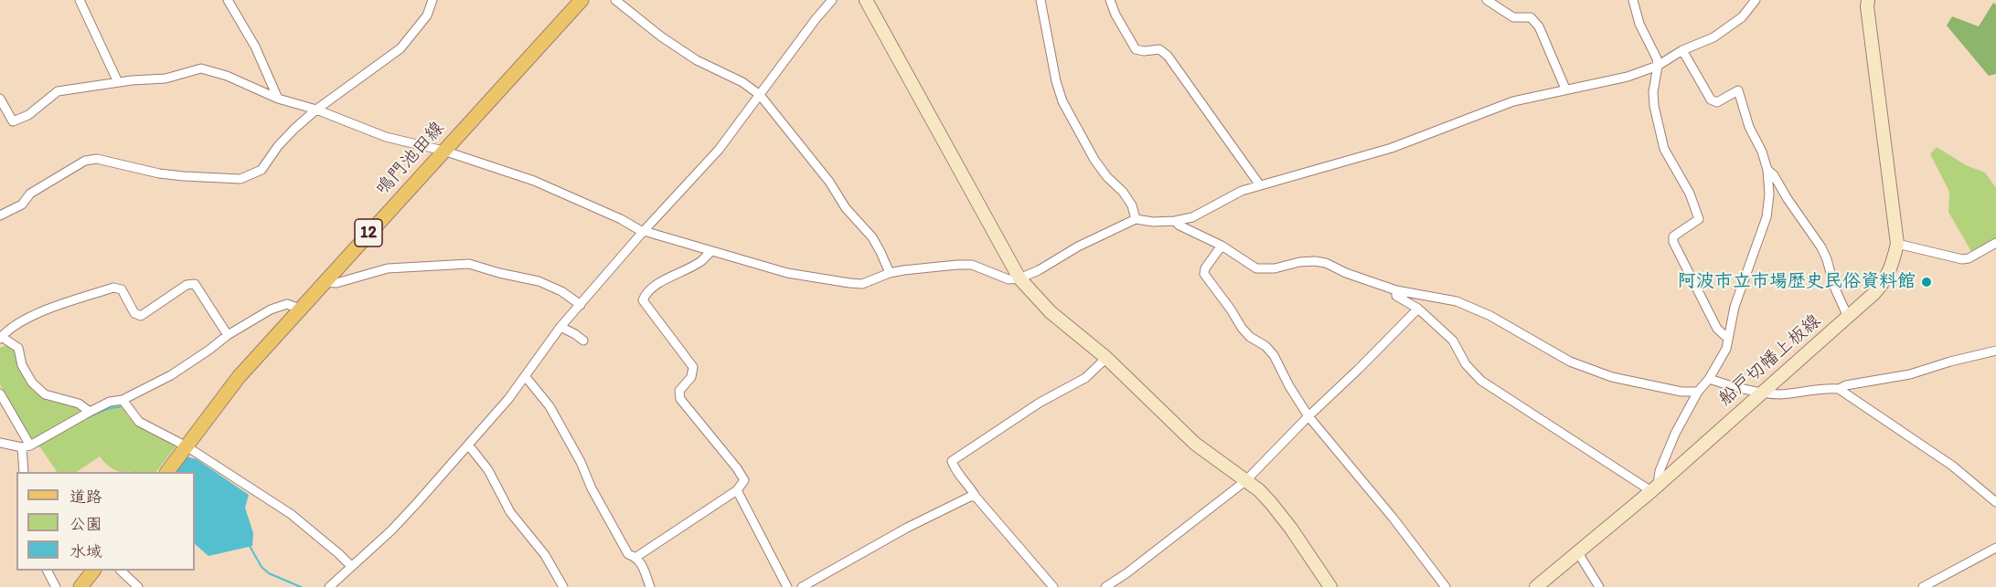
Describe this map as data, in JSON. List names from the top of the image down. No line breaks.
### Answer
{"streets":{"main road":["鳴門池田線","12"],"street":["船戸切幡上板線"]},"places":["阿波市立市場歴史民俗資料館"],"legend":["道路","公園","水域"]}
